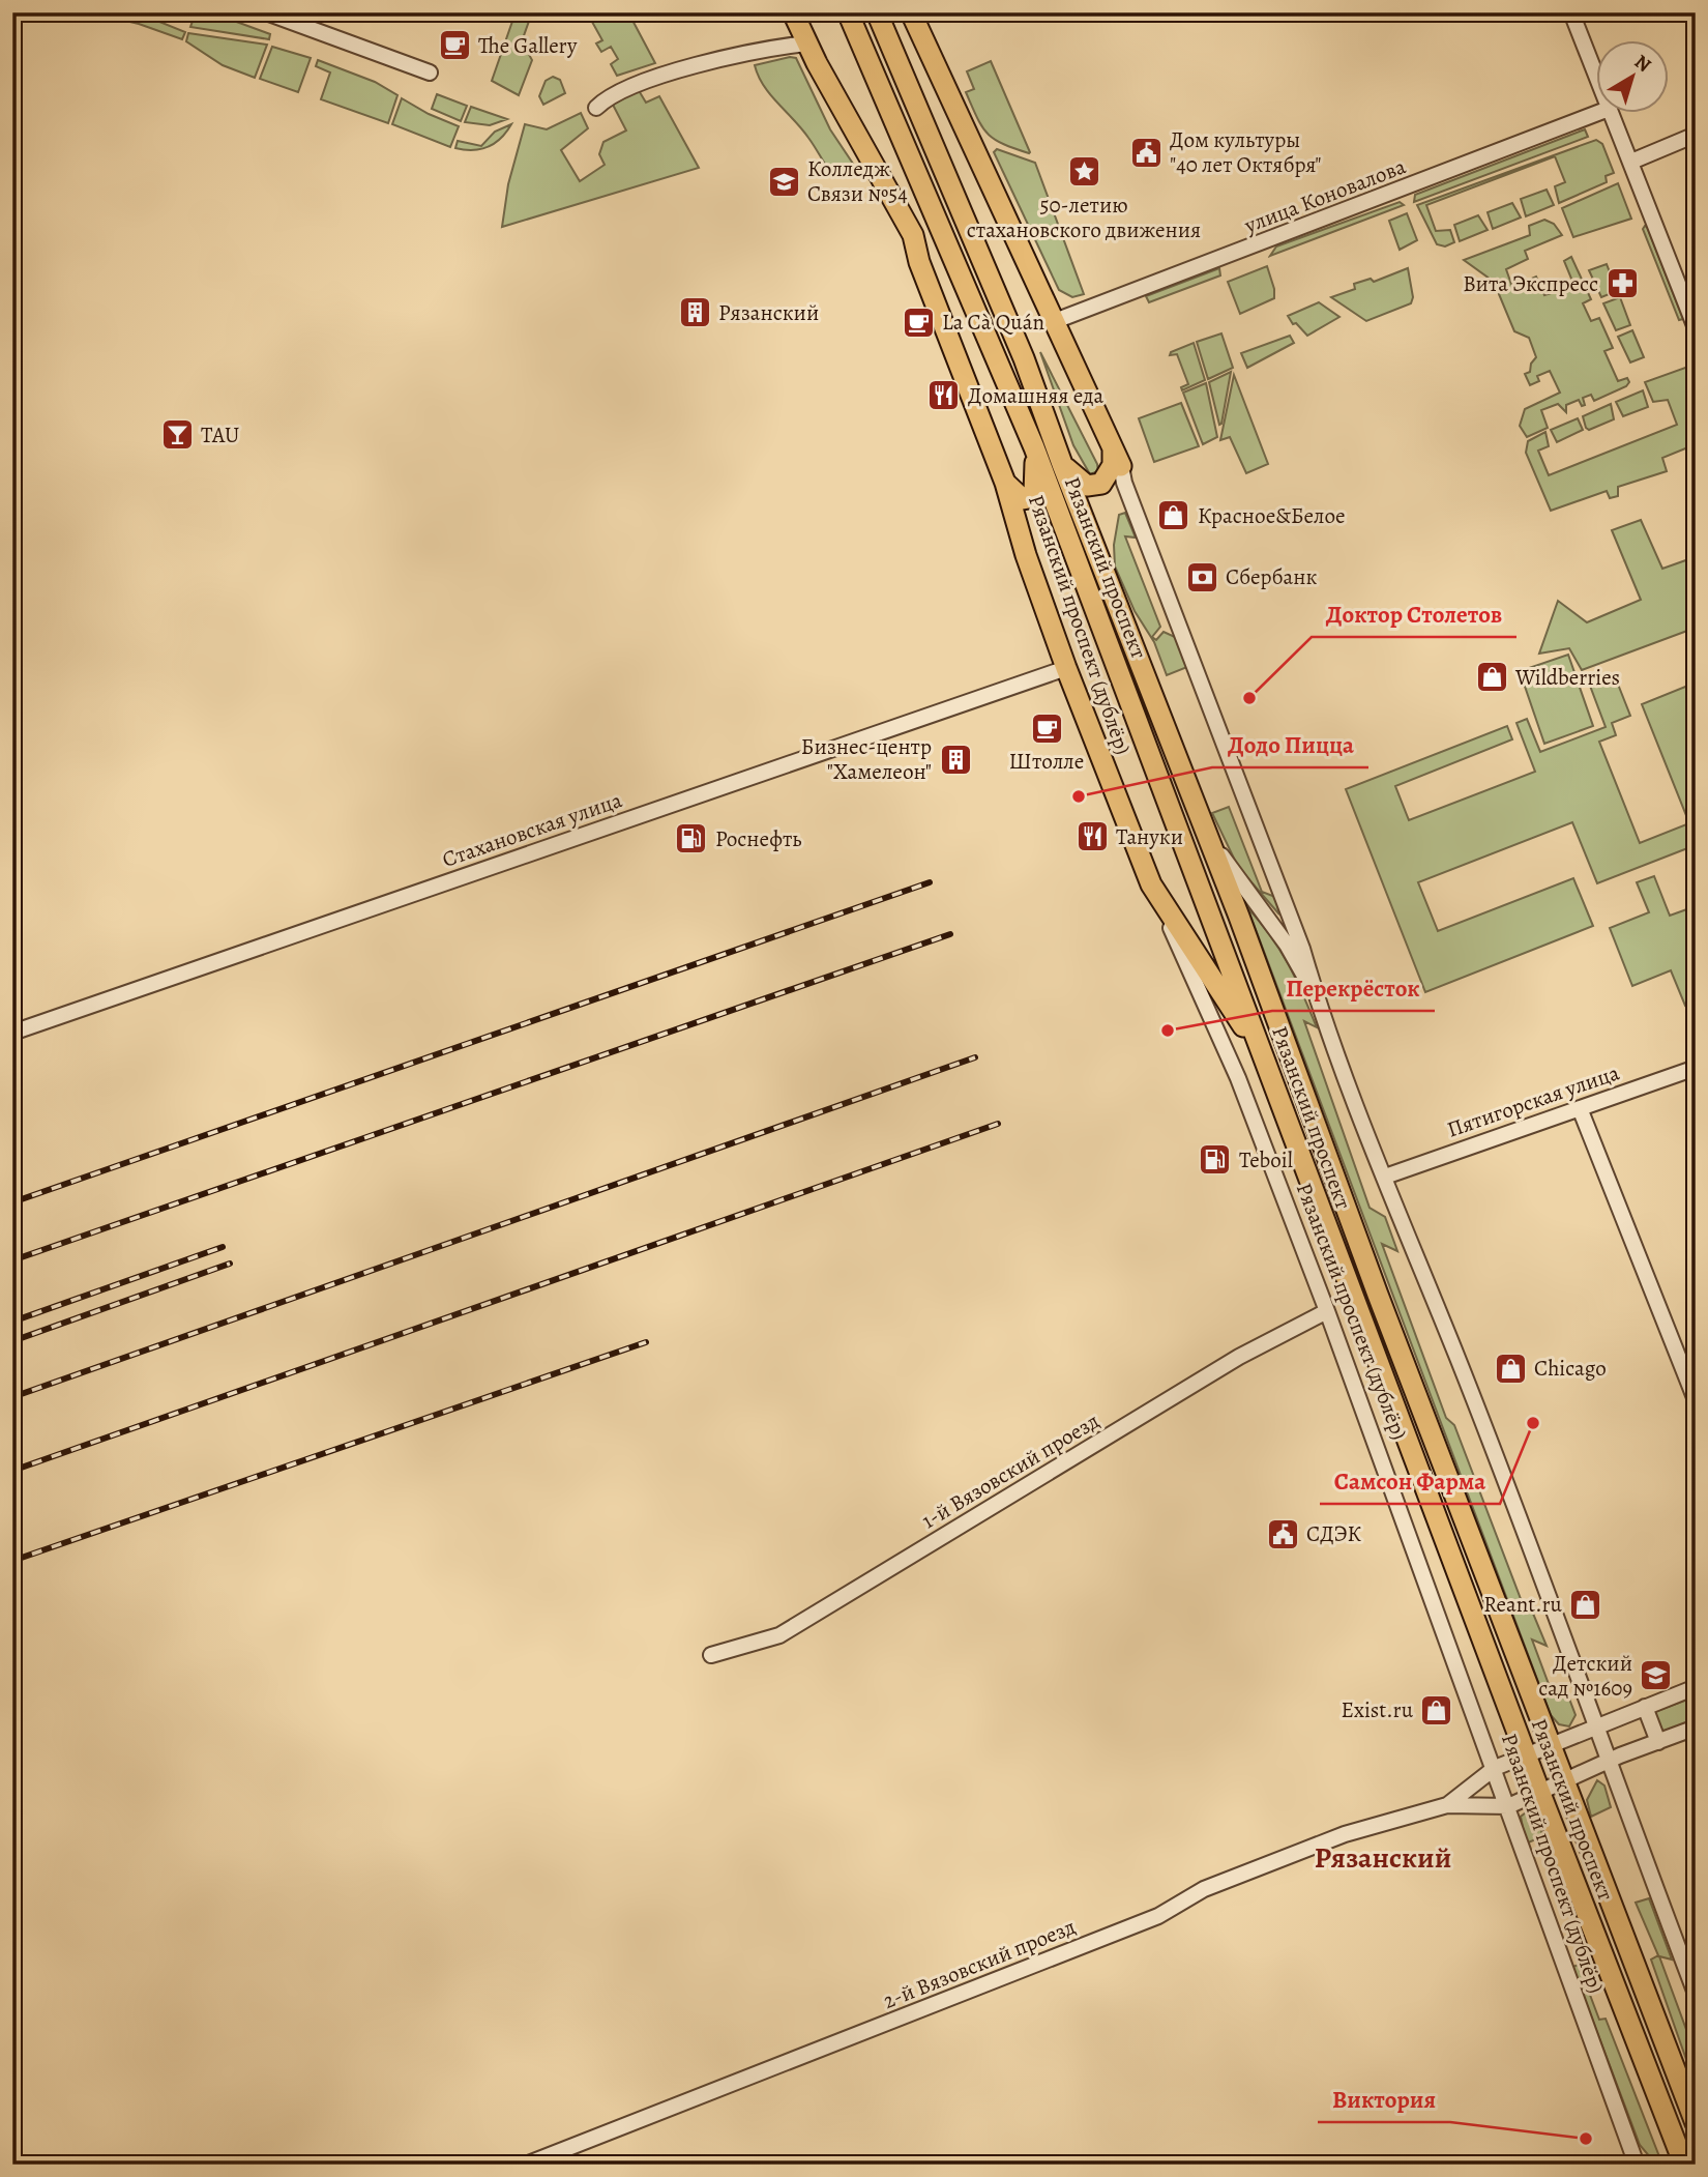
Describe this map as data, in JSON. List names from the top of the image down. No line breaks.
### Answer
{"streets":{"main road":["Рязанский проспект","Рязанский проспект (дублёр)"],"street":["улица Коновалова","Стахановская улица","Пятигорская улица","1-й Вязовский проезд","2-й Вязовский проезд"]},"crossings":[["Рязанский проспект","2-й Вязовский проезд"],["Рязанский проспект (дублёр)","Стахановская улица"],["Рязанский проспект (дублёр)","1-й Вязовский проезд"],["Рязанский проспект (дублёр)","2-й Вязовский проезд"]],"districts":["Рязанский"],"places":{"cafe":["The Gallery","La Cà Quán","Штолле"],"public building":["Дом культуры \"40 лет Октября\"","СДЭК"],"place":["50-летию стахановского движения"],"school or university":["Колледж Связи №54","Детский сад №1609"],"pharmacy":["Вита Экспресс"],"building":["Рязанский","Бизнес-центр \"Хамелеон\""],"restaurant":["Домашняя еда","Тануки"],"bar":["TAU"],"shop":["Красное&Белое","Wildberries","Chicago","Reant.ru","Exist.ru"],"bank":["Сбербанк"],"other":["Доктор Столетов","Додо Пицца","Перекрёсток","Самсон Фарма","Виктория"],"fuel station":["Роснефть","Teboil"]},"north":"top right"}
